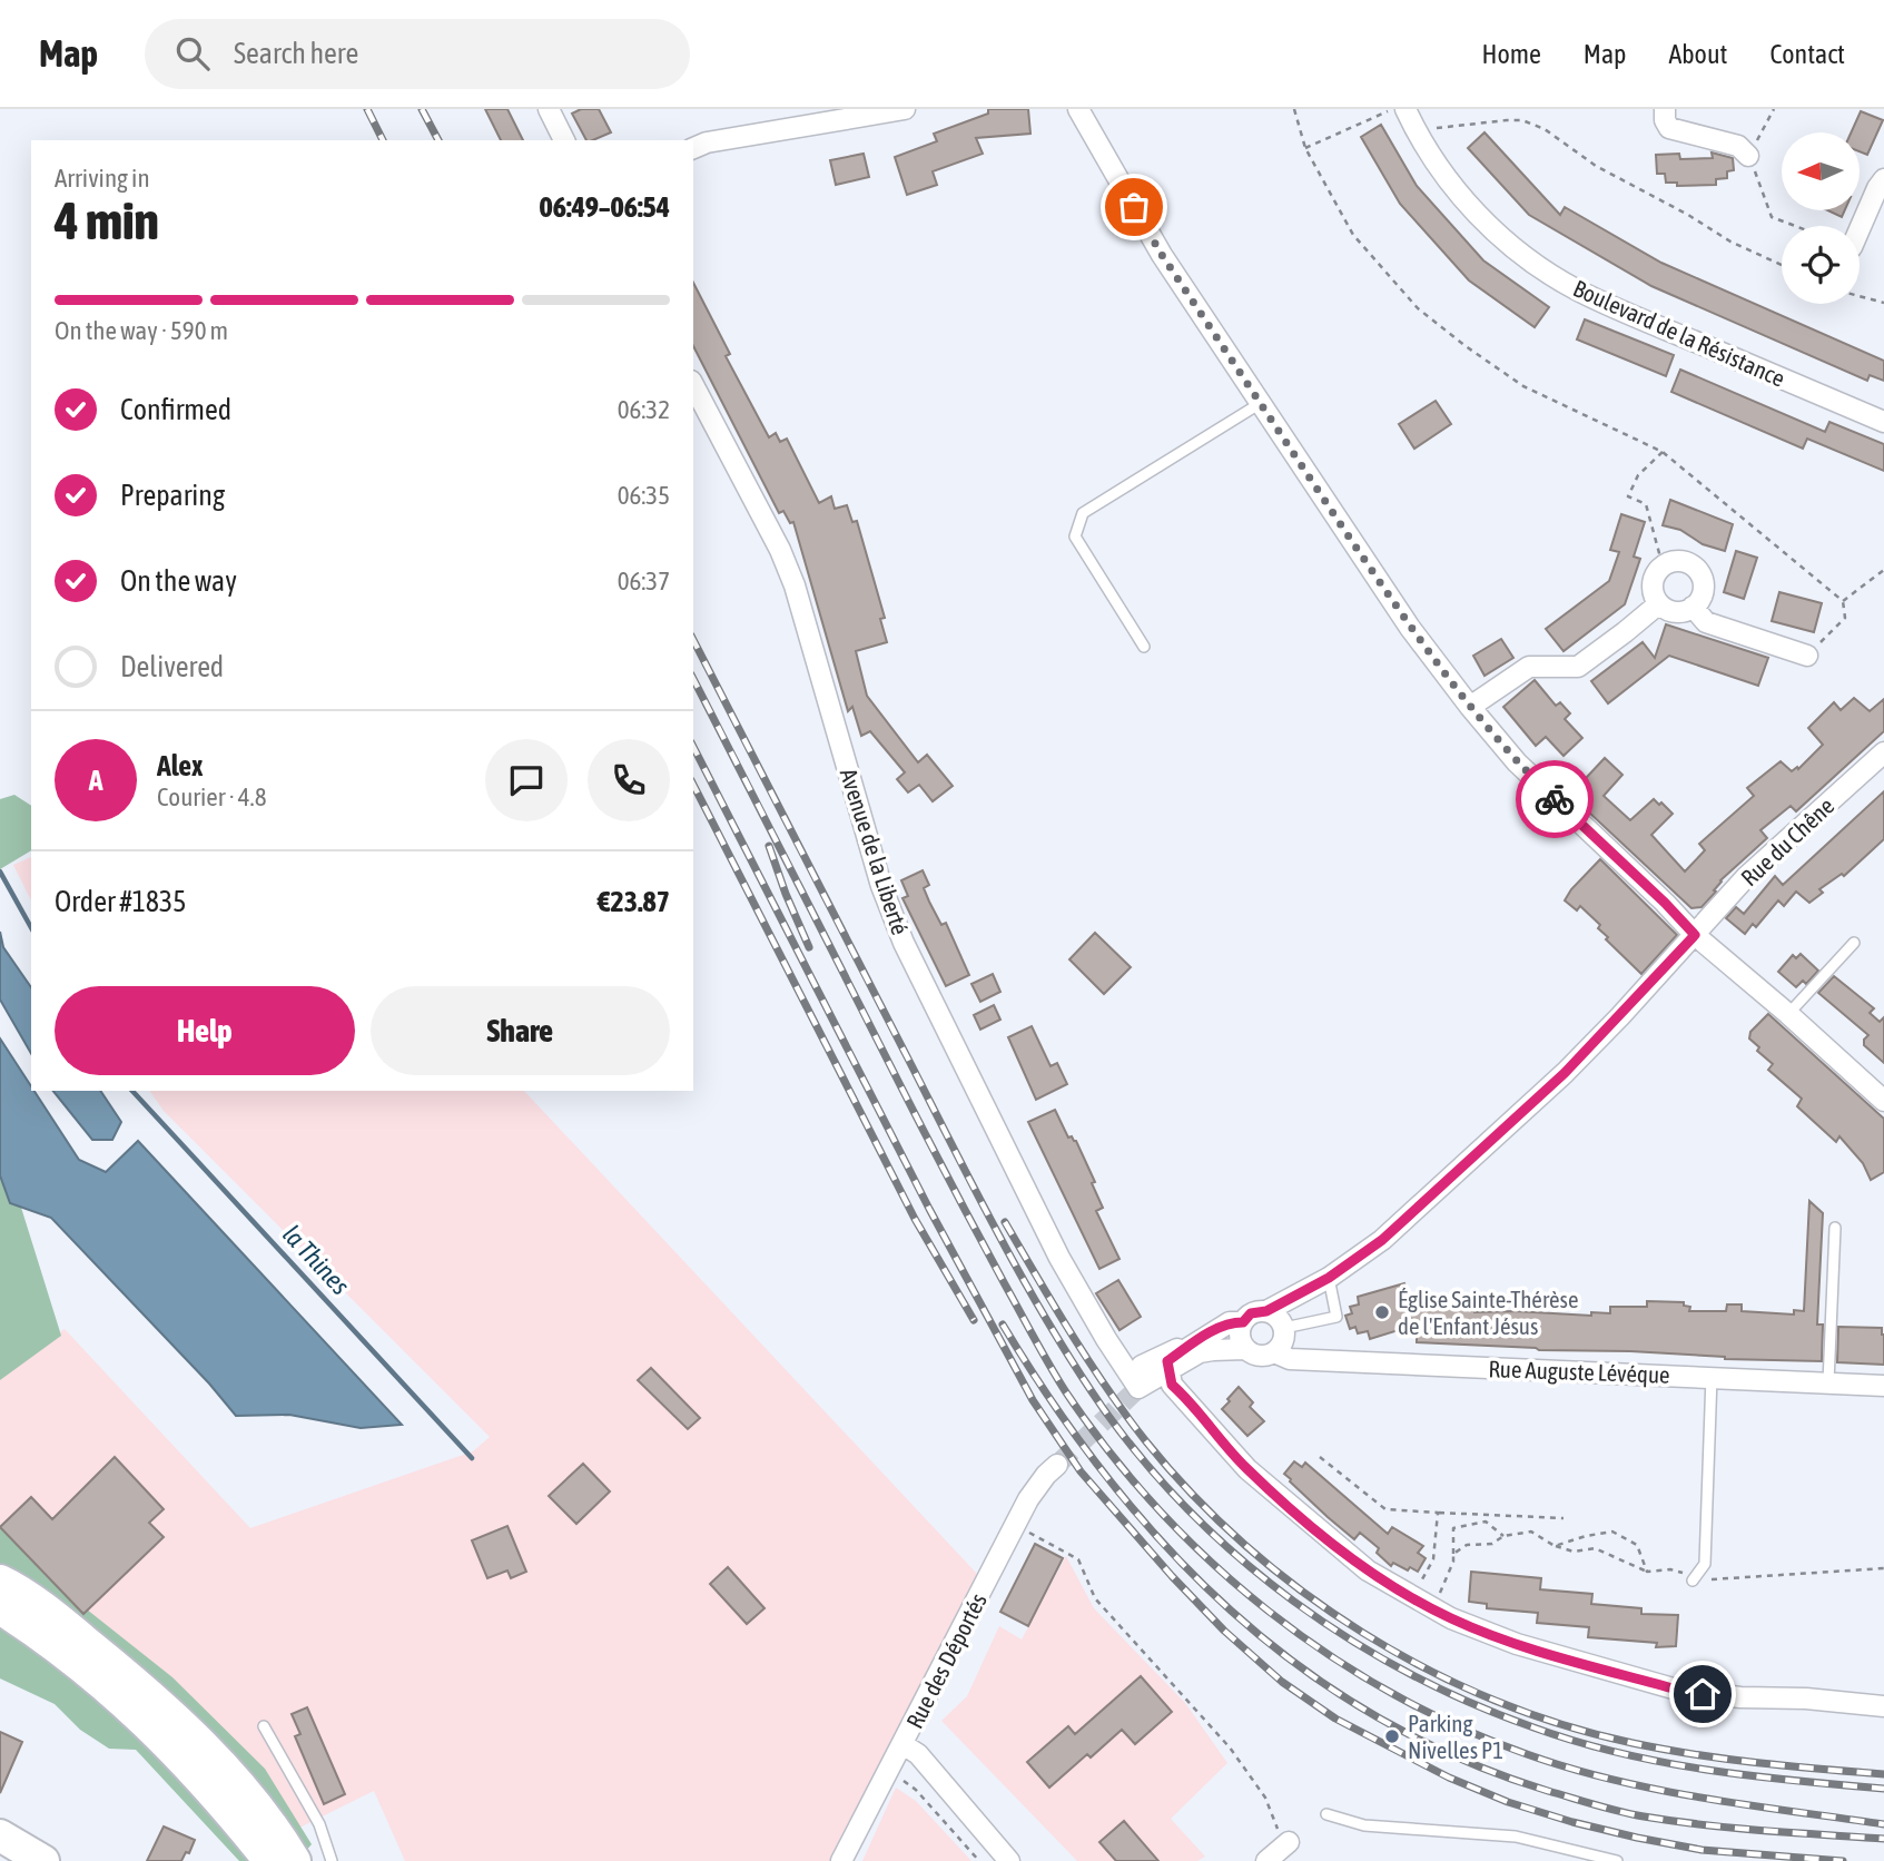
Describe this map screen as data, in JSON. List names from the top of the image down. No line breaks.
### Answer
{"streets":{"street":["Boulevard de la Résistance","Rue du Chêne","Avenue de la Liberté","Rue Auguste Lévéque","Rue des Déportés"]},"crossings":[["Rue du Chêne","Rue Auguste Lévéque"]],"water":["la Thines"],"places":["Église Sainte-Thérèse de l'Enfant Jésus","Parking Nivelles P1"],"north":"left","page":{"header":"Map","search":"Search here","nav":["Home","Map","About","Contact"],"heading":["4 min","Arriving in","06:49–06:54"],"panel":["Alex","Courier · 4.8","Order #1835","€23.87"],"bar":"On the way · 590 m","list":[["Confirmed","06:32"],["Preparing","06:35"],["On the way","06:37"],"Delivered"],"round":"A","buttons":["Help","Share"]}}
